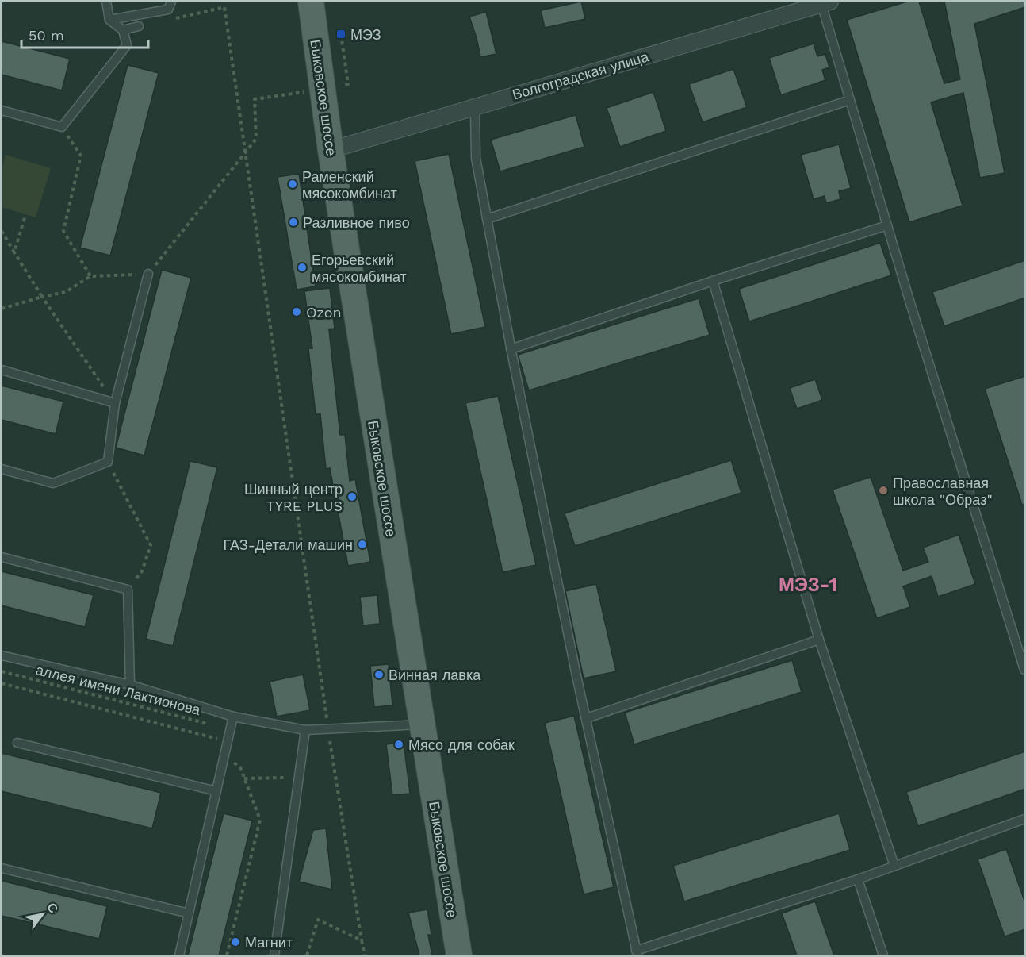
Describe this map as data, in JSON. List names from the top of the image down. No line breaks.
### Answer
{"streets":{"main road":["Быковское шоссе"],"street":["Волгоградская улица"],"path":["аллея имени Лактионова"]},"crossings":[["Волгоградская улица","Быковское шоссе"]],"districts":["МЭЗ-1"],"places":{"transit":["МЭЗ"],"other":["Раменский мясокомбинат","Разливное пиво","Егорьевский мясокомбинат","Ozon","Православная школа \"Образ\"","Шинный центр TYRE PLUS","ГАЗ-Детали машин","Винная лавка","Мясо для собак","Магнит"]},"scale_bar":"50 m","north":"top right"}
